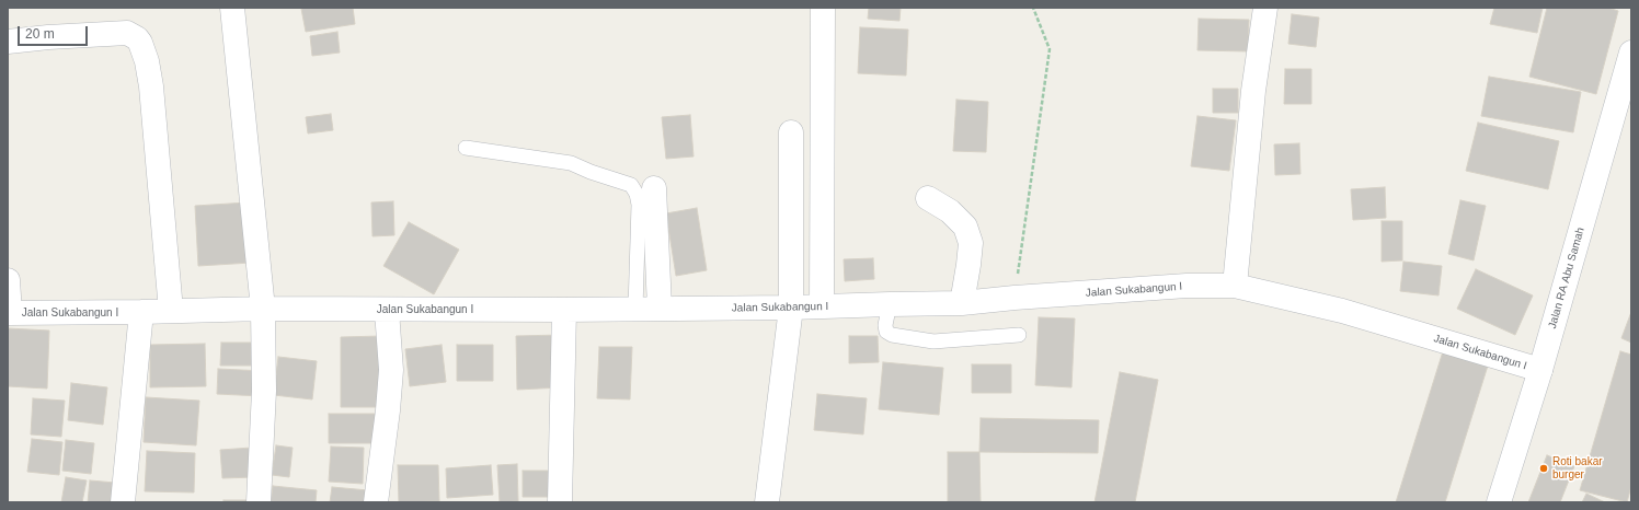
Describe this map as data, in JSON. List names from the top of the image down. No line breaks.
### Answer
{"streets":{"street":["Jalan RA Abu Samah","Jalan Sukabangun I"]},"crossings":[["Jalan RA Abu Samah","Jalan Sukabangun I"]],"places":["Roti bakar burger"],"scale_bar":"20 m"}
